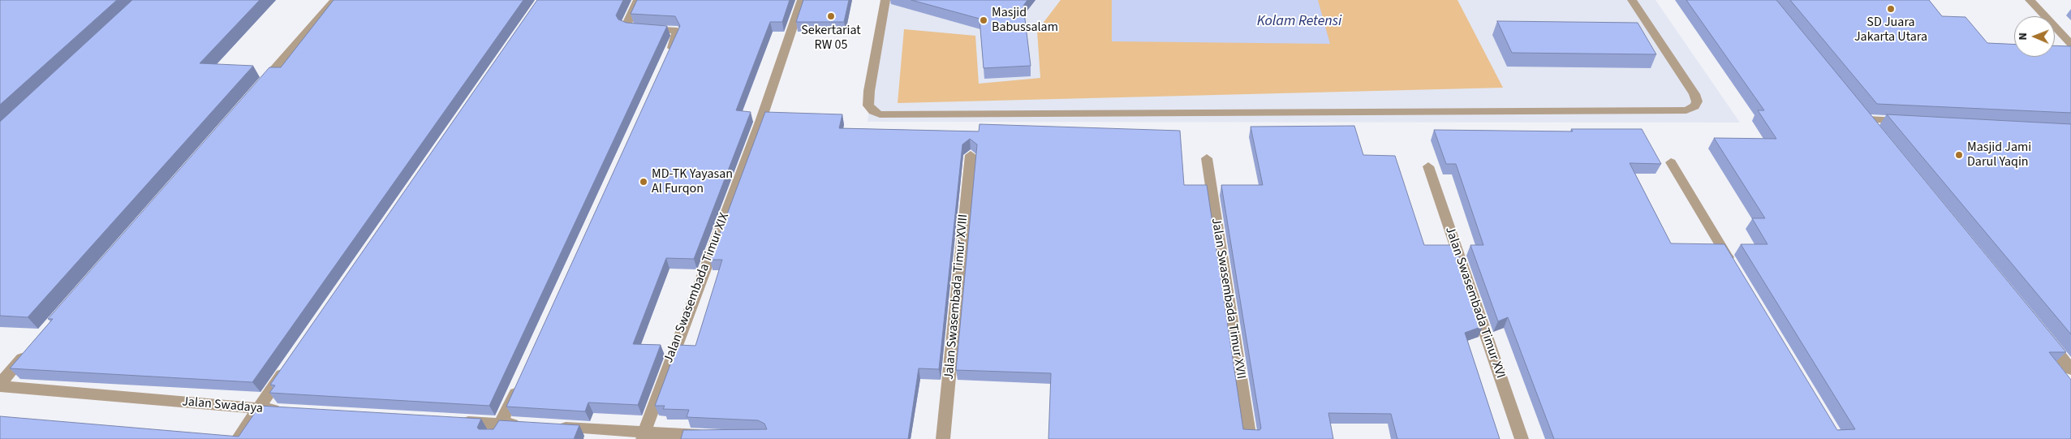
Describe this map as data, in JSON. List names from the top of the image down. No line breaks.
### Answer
{"streets":{"street":["Jalan Swasembada Timur XIX","Jalan Swasembada Timur XVIII","Jalan Swasembada Timur XVII","Jalan Swasembada Timur XVI","Jalan Swadaya"]},"water":["Kolam Retensi"],"places":["SD Juara Jakarta Utara","Sekertariat RW 05","Masjid Babussalam","Masjid Jami Darul Yaqin","MD-TK Yayasan Al Furqon"],"north":"left"}
